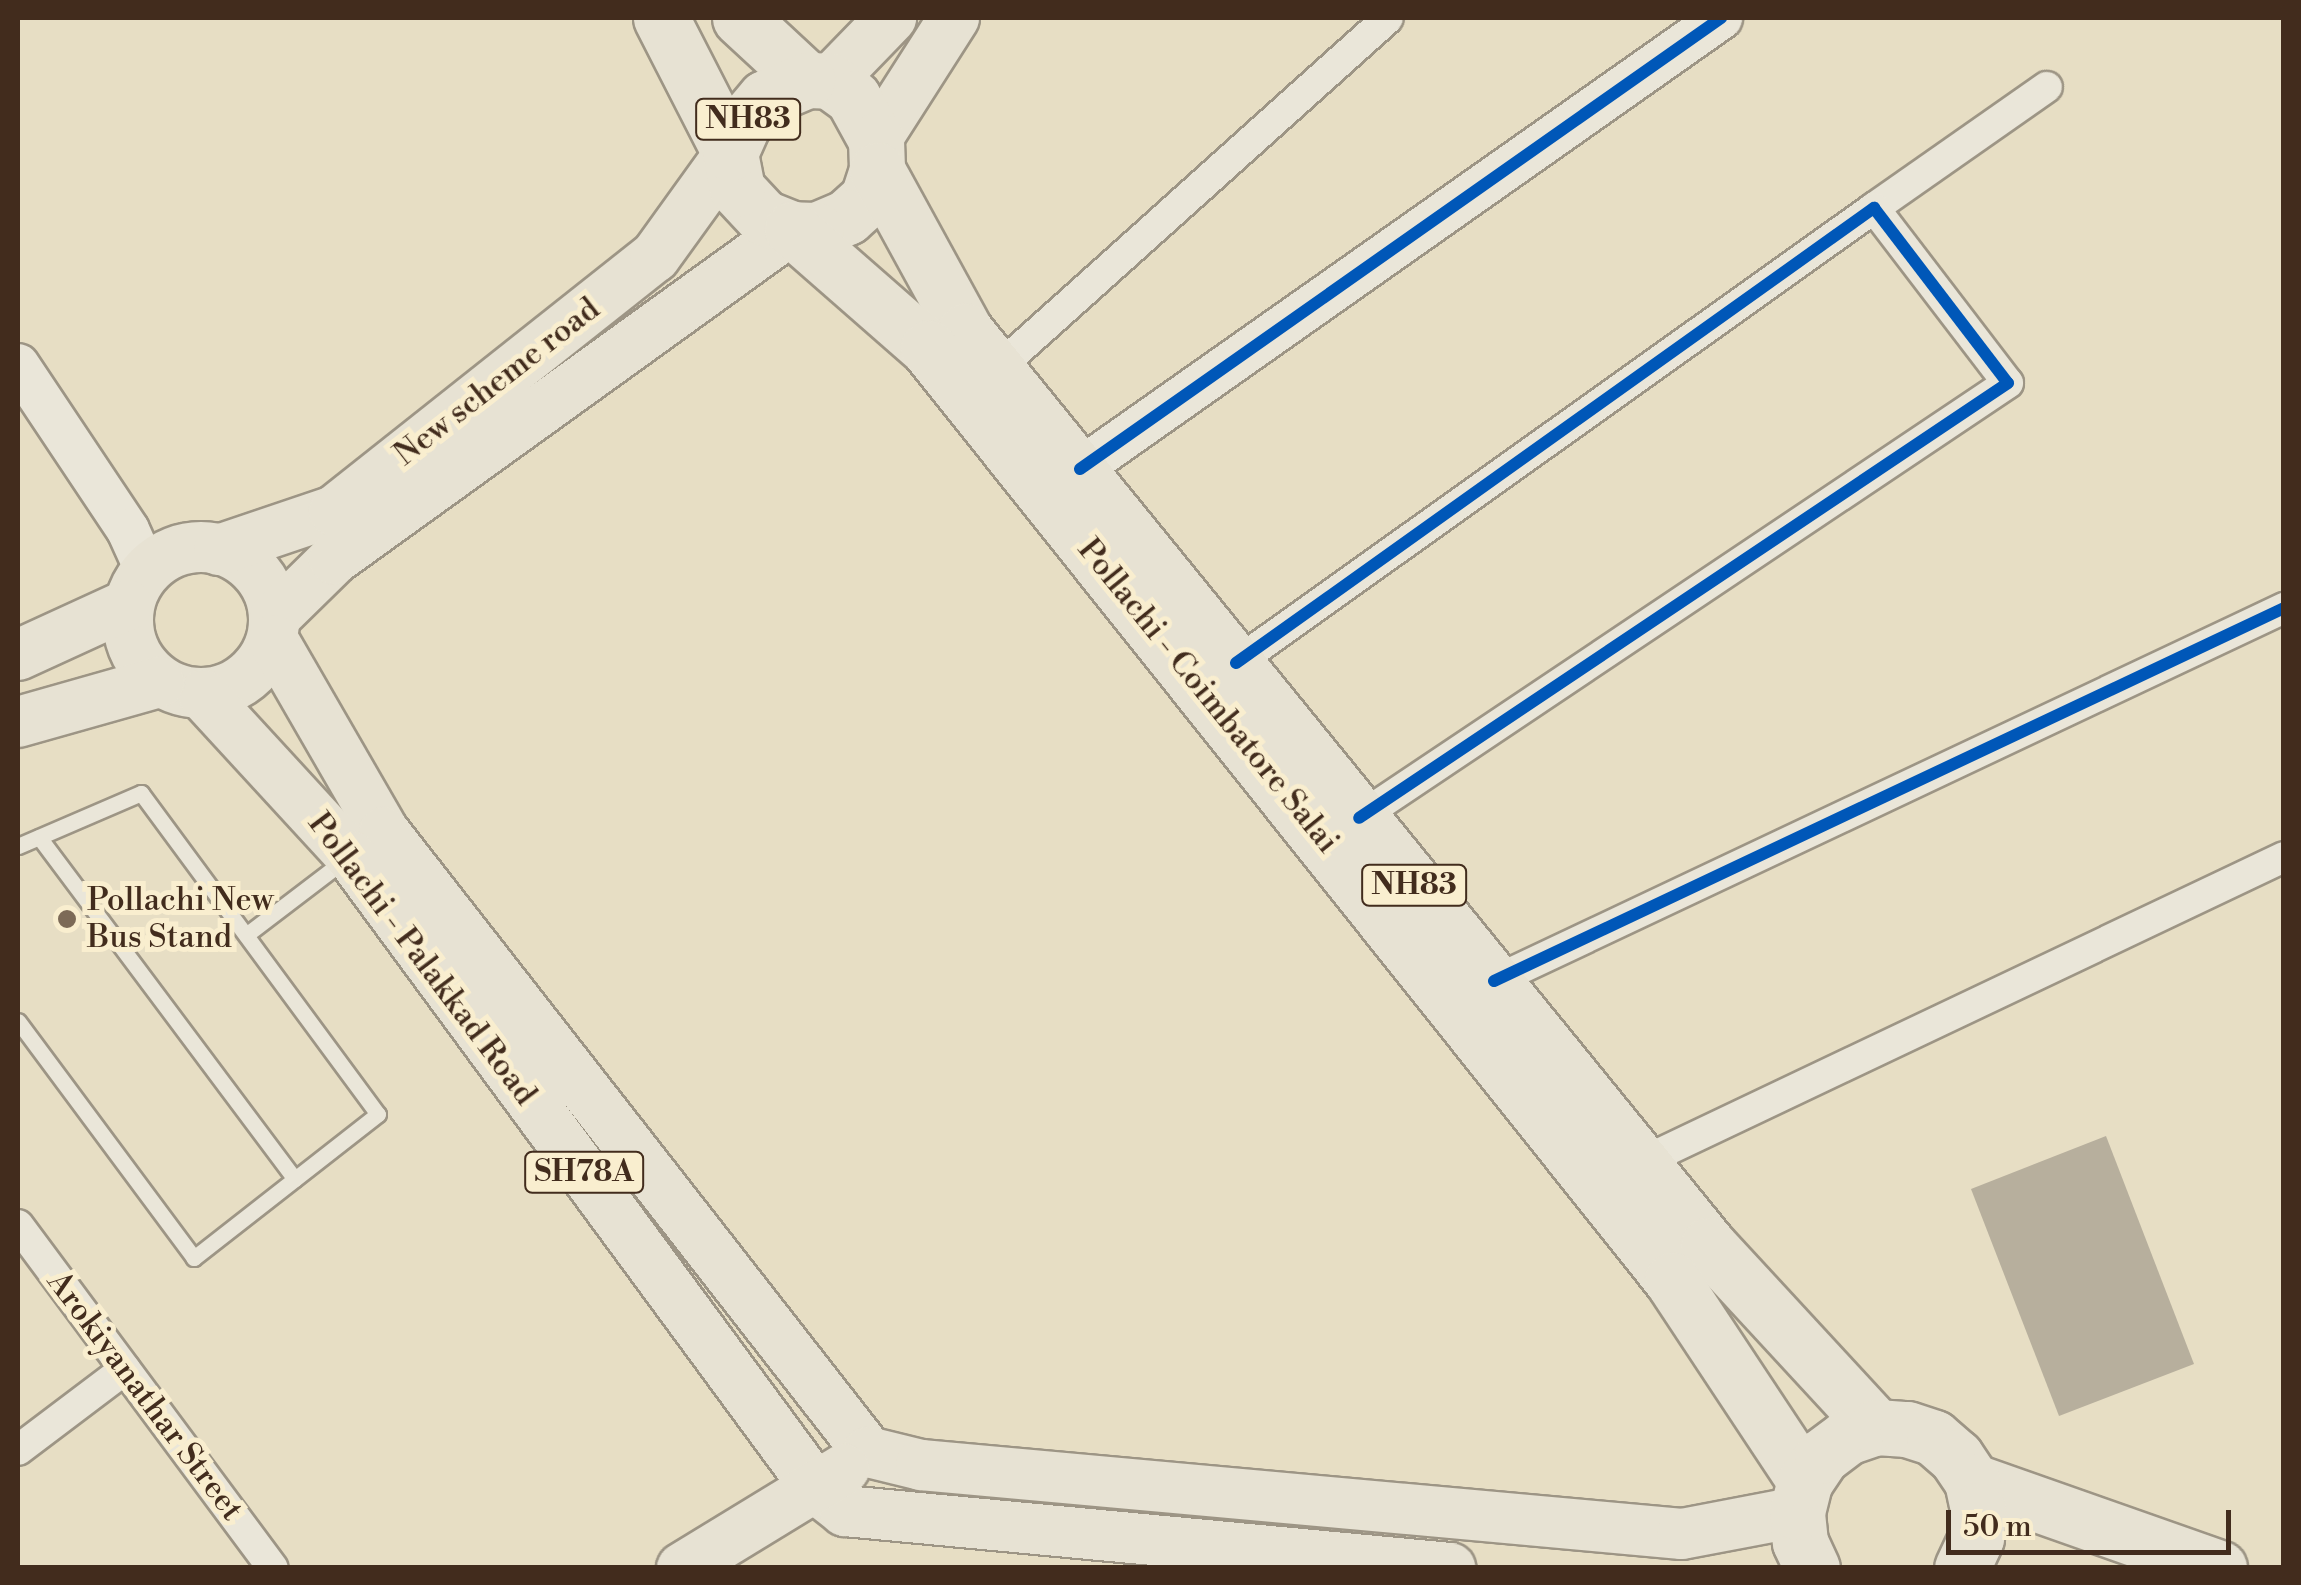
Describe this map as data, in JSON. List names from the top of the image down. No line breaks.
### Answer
{"streets":{"highway":["NH83","Pollachi - Coimbatore Salai"],"main road":["New scheme road","Pollachi - Palakkad Road","SH78A"],"street":["Arokiyanathar Street"]},"crossings":[["NH83","New scheme road"],["NH83","Pollachi - Coimbatore Salai"],["New scheme road","Pollachi - Coimbatore Salai"],["New scheme road","Pollachi - Palakkad Road"]],"places":["Pollachi New Bus Stand"],"scale_bar":"50 m"}
